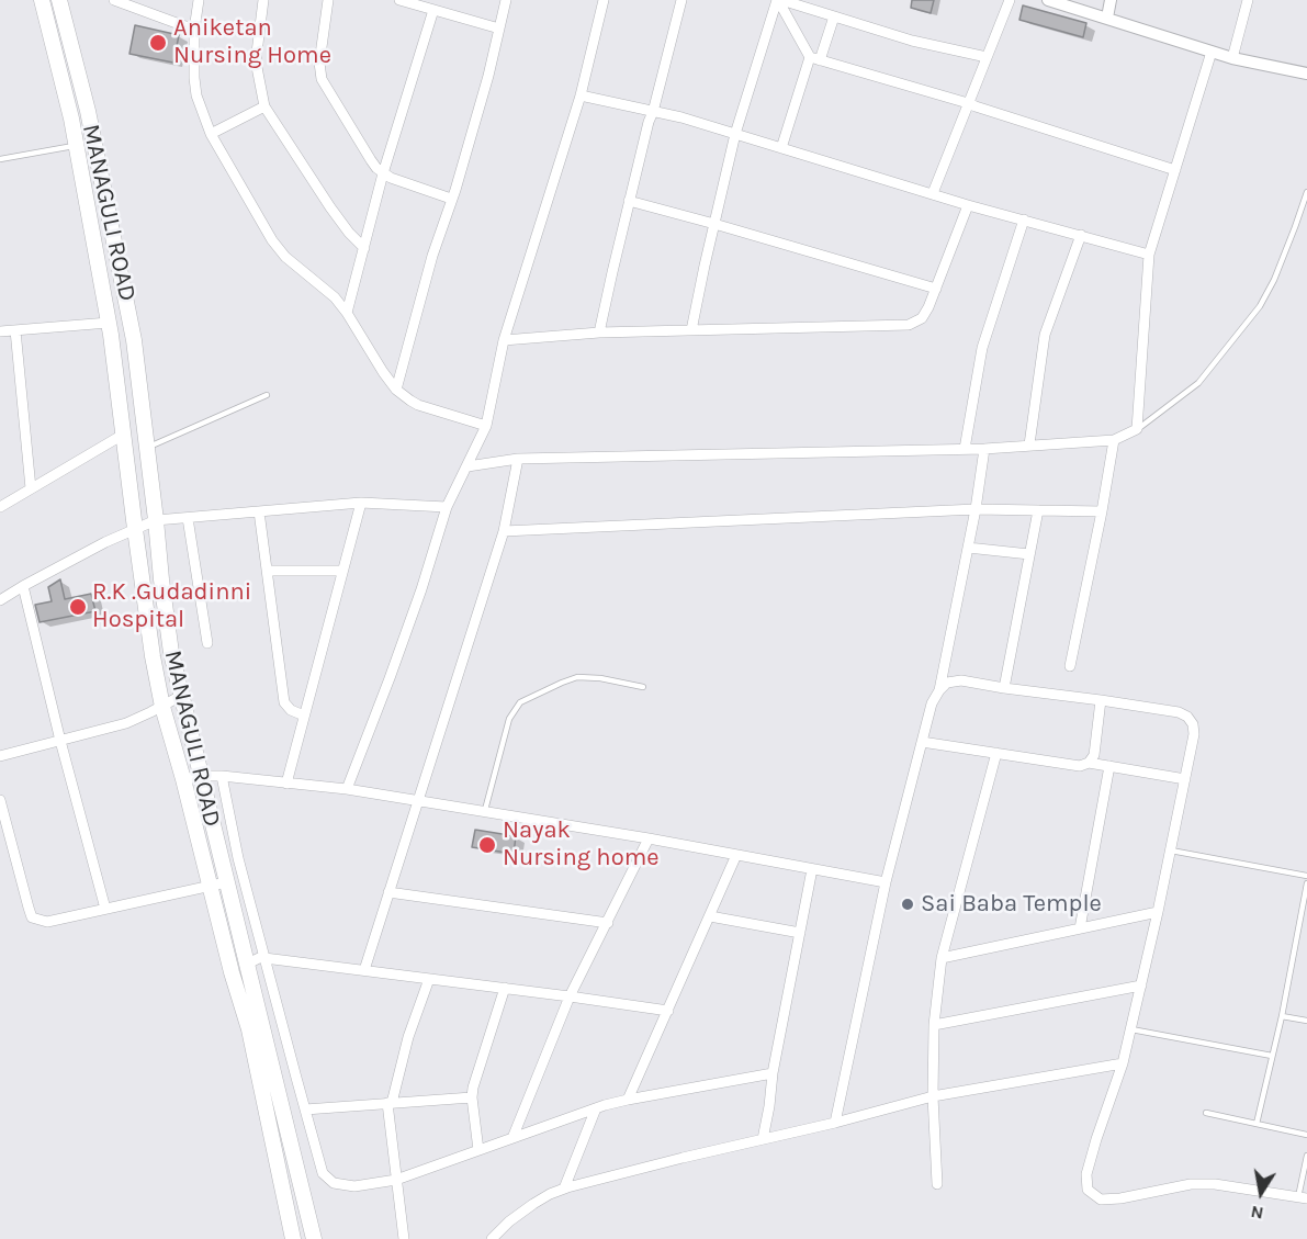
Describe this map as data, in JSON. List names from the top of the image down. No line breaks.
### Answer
{"streets":{"main road":["MANAGULI ROAD"]},"places":["Aniketan Nursing Home","R.K .Gudadinni Hospital","Nayak Nursing home","Sai Baba Temple"],"north":"bottom"}
